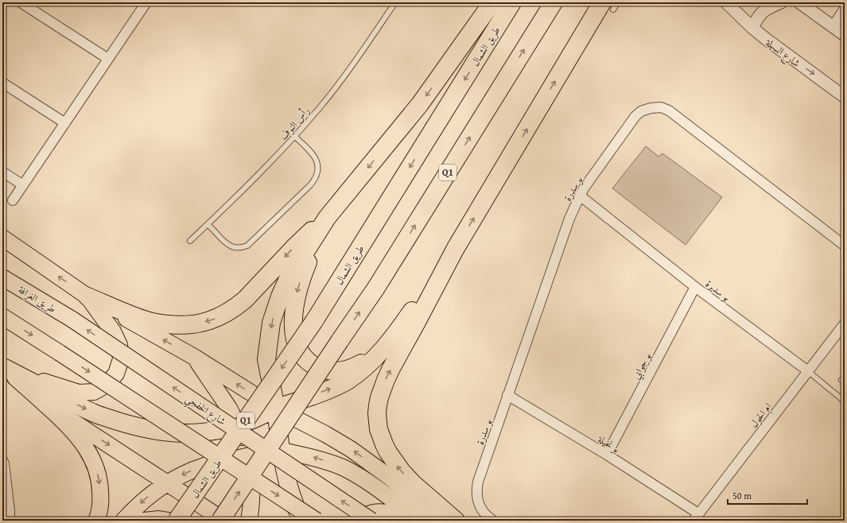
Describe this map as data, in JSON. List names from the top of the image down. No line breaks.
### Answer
{"streets":{"highway":["طريق الشمال","Q1","طريق الغرافة","شارع الخفجي"],"street":["شارع السهلة","بو سدرة","بو سديرة","بو جوابي","ام الحول","بو نخيلة"],"lane":["رأس النوف"]},"crossings":[["بو سدرة","بو سديرة"],["بو سدرة","بو نخيلة"],["بو سديرة","بو جوابي"],["بو سديرة","ام الحول"],["طريق الغرافة","شارع الخفجي"],["بو جوابي","بو نخيلة"],["ام الحول","بو نخيلة"]],"scale_bar":"50 m"}
